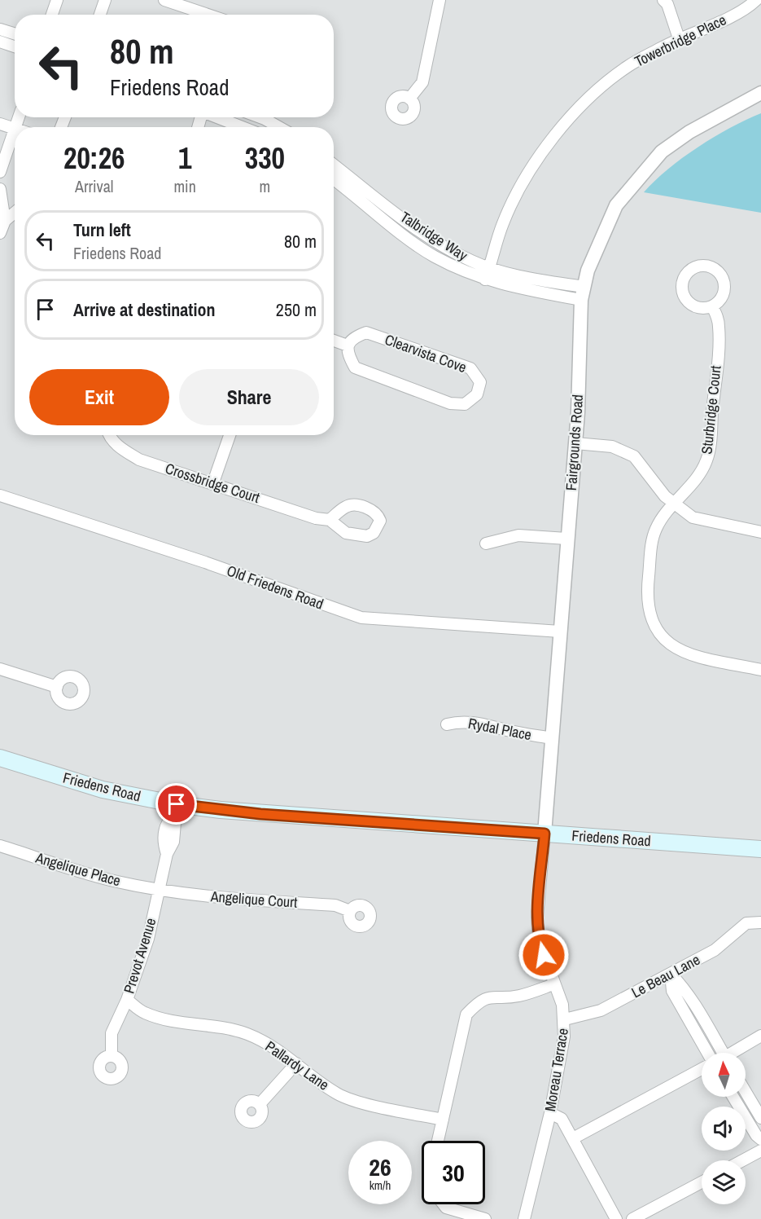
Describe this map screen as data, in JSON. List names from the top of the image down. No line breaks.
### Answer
{"streets":{"main road":["Friedens Road"],"street":["Towerbridge Place","Talbridge Way","Clearvista Cove","Sturbridge Court","Fairgrounds Road","Crossbridge Court","Old Friedens Road","Rydal Place","Angelique Place","Angelique Court","Prevot Avenue","Le Beau Lane","Pallardy Lane","Moreau Terrace"]},"crossings":[["Towerbridge Place","Talbridge Way"],["Talbridge Way","Fairgrounds Road"],["Fairgrounds Road","Old Friedens Road"],["Fairgrounds Road","Rydal Place"],["Fairgrounds Road","Friedens Road"],["Fairgrounds Road","Moreau Terrace"],["Friedens Road","Prevot Avenue"],["Friedens Road","Moreau Terrace"],["Angelique Place","Angelique Court"],["Angelique Place","Prevot Avenue"],["Angelique Court","Prevot Avenue"],["Prevot Avenue","Pallardy Lane"],["Le Beau Lane","Moreau Terrace"]],"north":"top","page":{"turn":["80 m","Friedens Road"],"eta":["20:26","Arrival","1","min","330","m"],"list":[{"name":"Turn left","note":"Friedens Road","value":"80 m"},{"name":"Arrive at destination","value":"250 m"}],"buttons":["Exit","Share"],"speed":"26 km/h","limit":"30"}}
